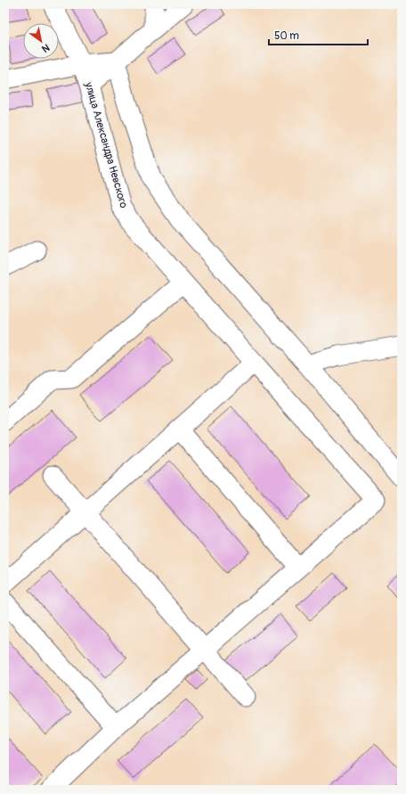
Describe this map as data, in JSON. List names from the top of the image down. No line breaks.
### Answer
{"streets":{"street":["улица Александра Невского"]},"scale_bar":"50 m","north":"bottom right"}
